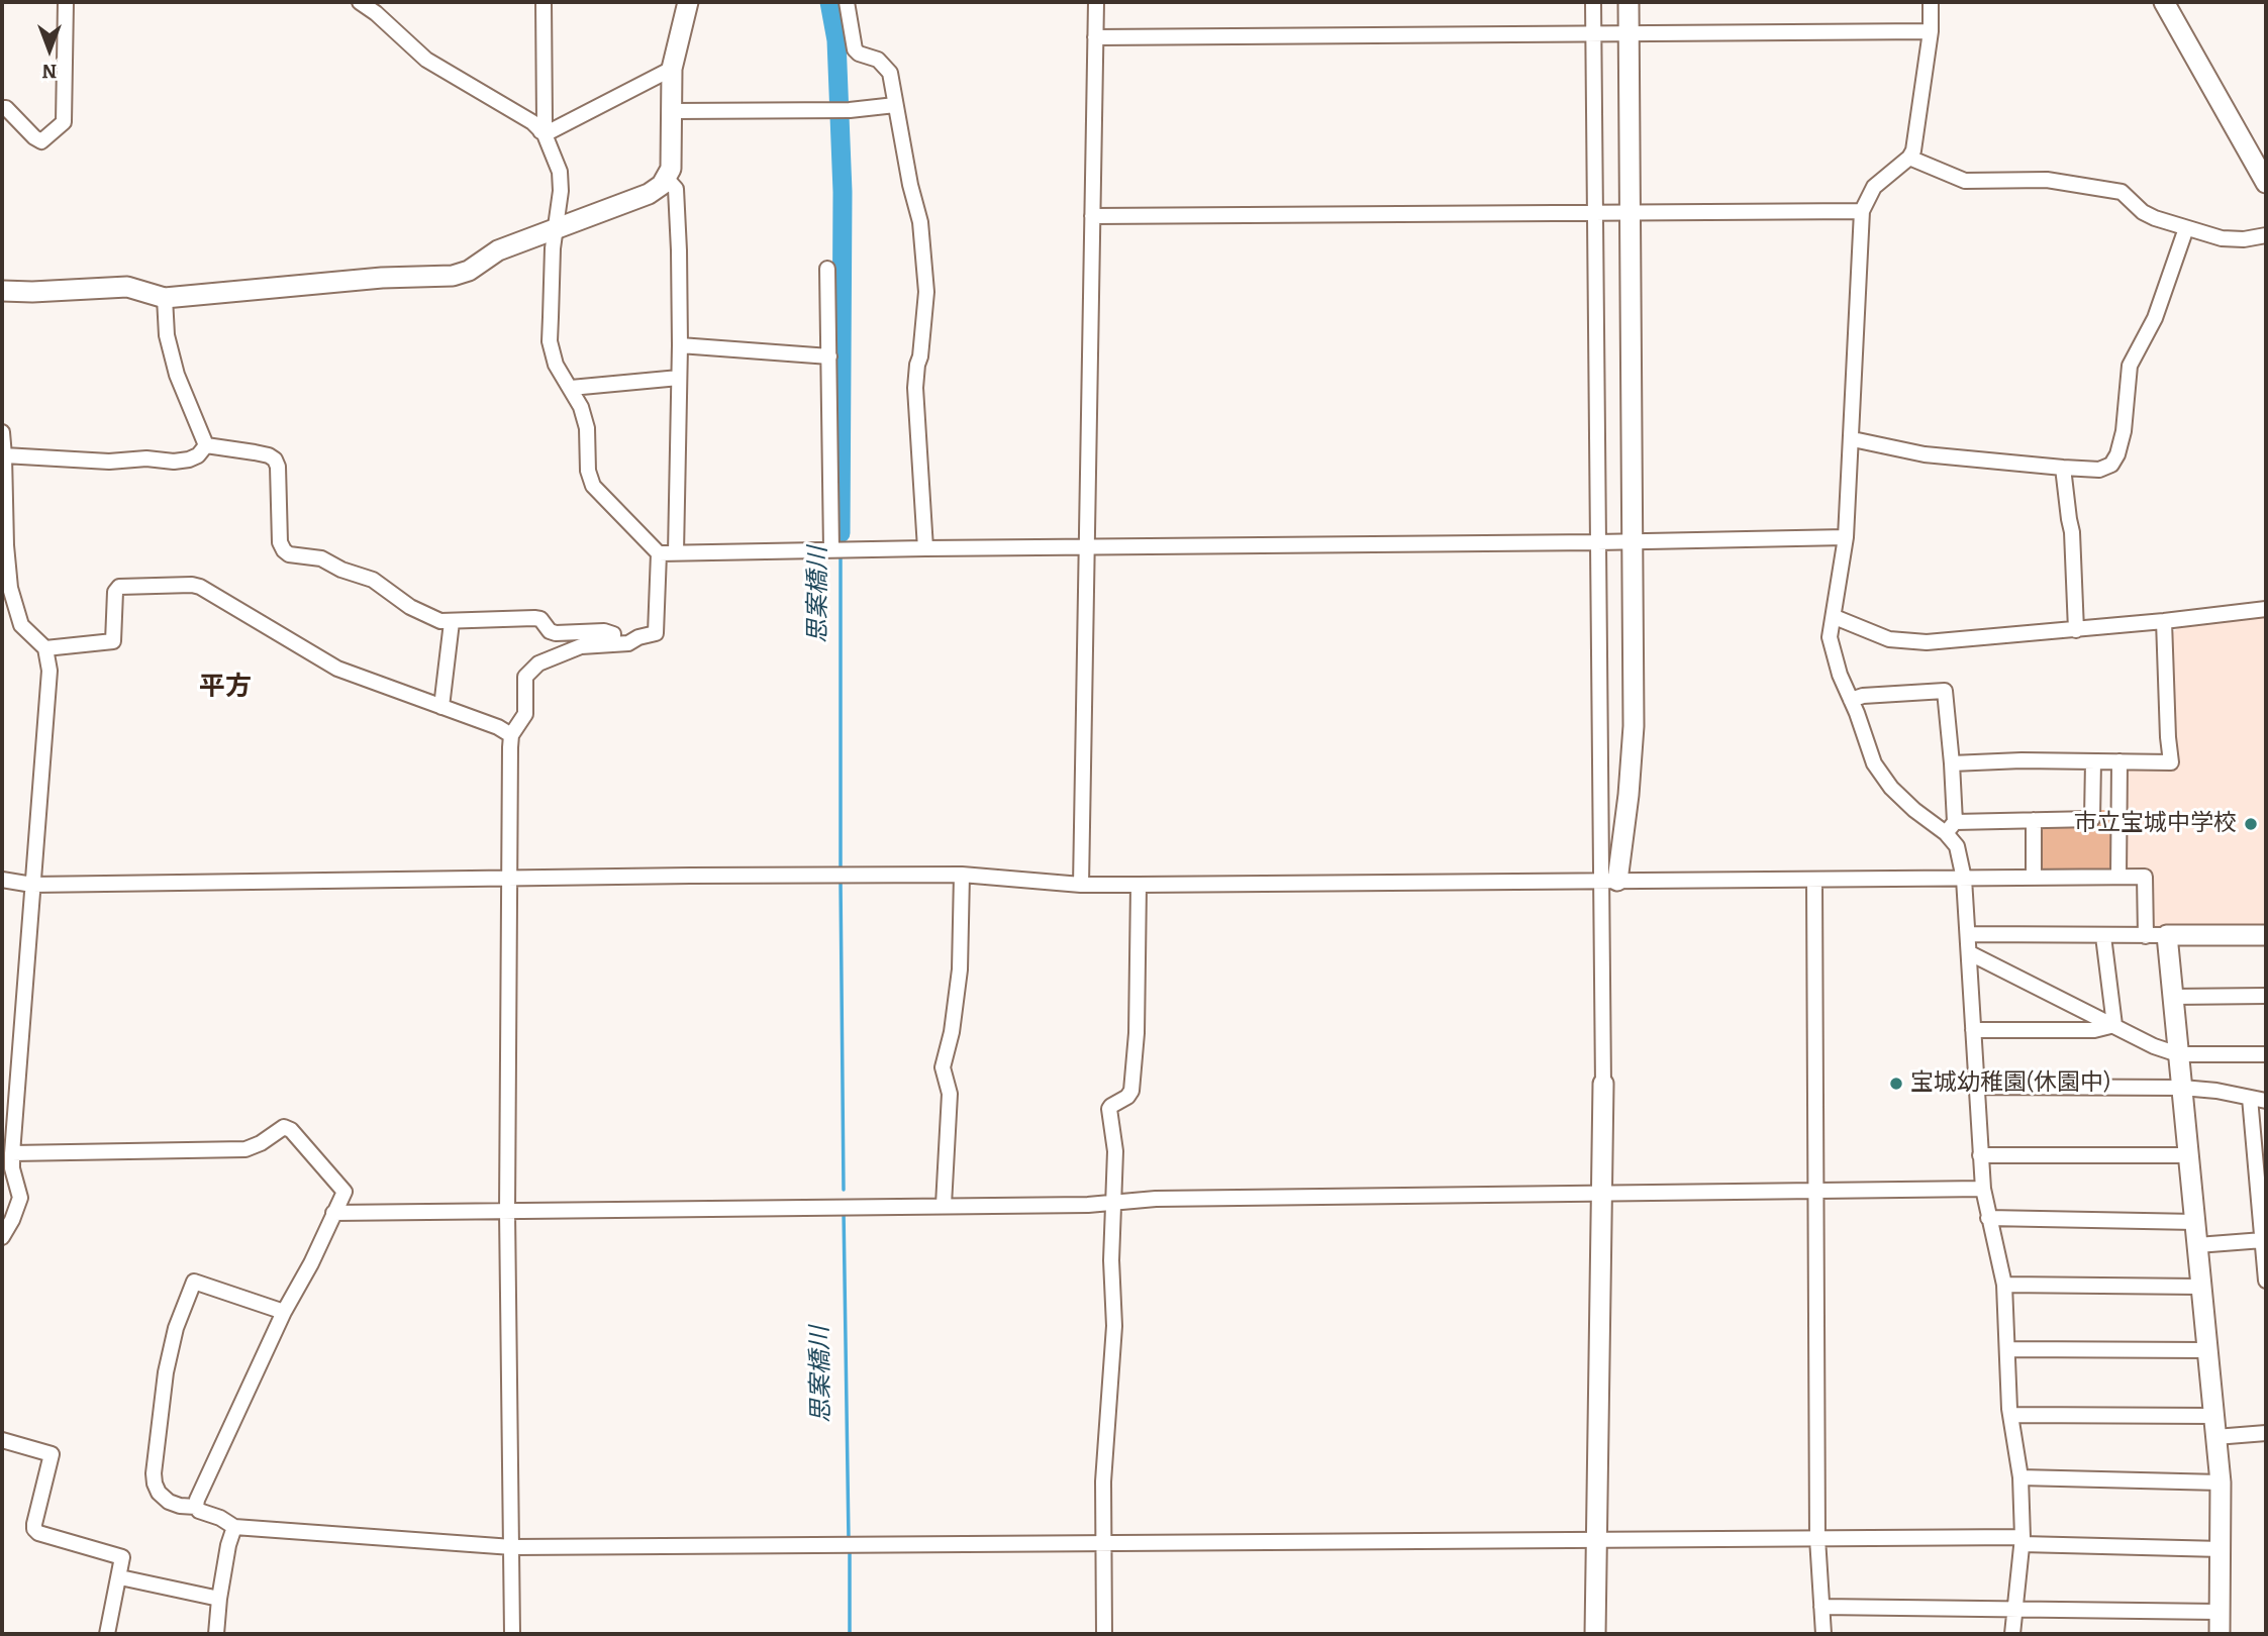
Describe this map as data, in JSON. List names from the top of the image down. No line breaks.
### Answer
{"districts":["平方"],"water":["思案橋川"],"places":["市立宝城中学校","宝城幼稚園(休園中)"],"north":"bottom"}
